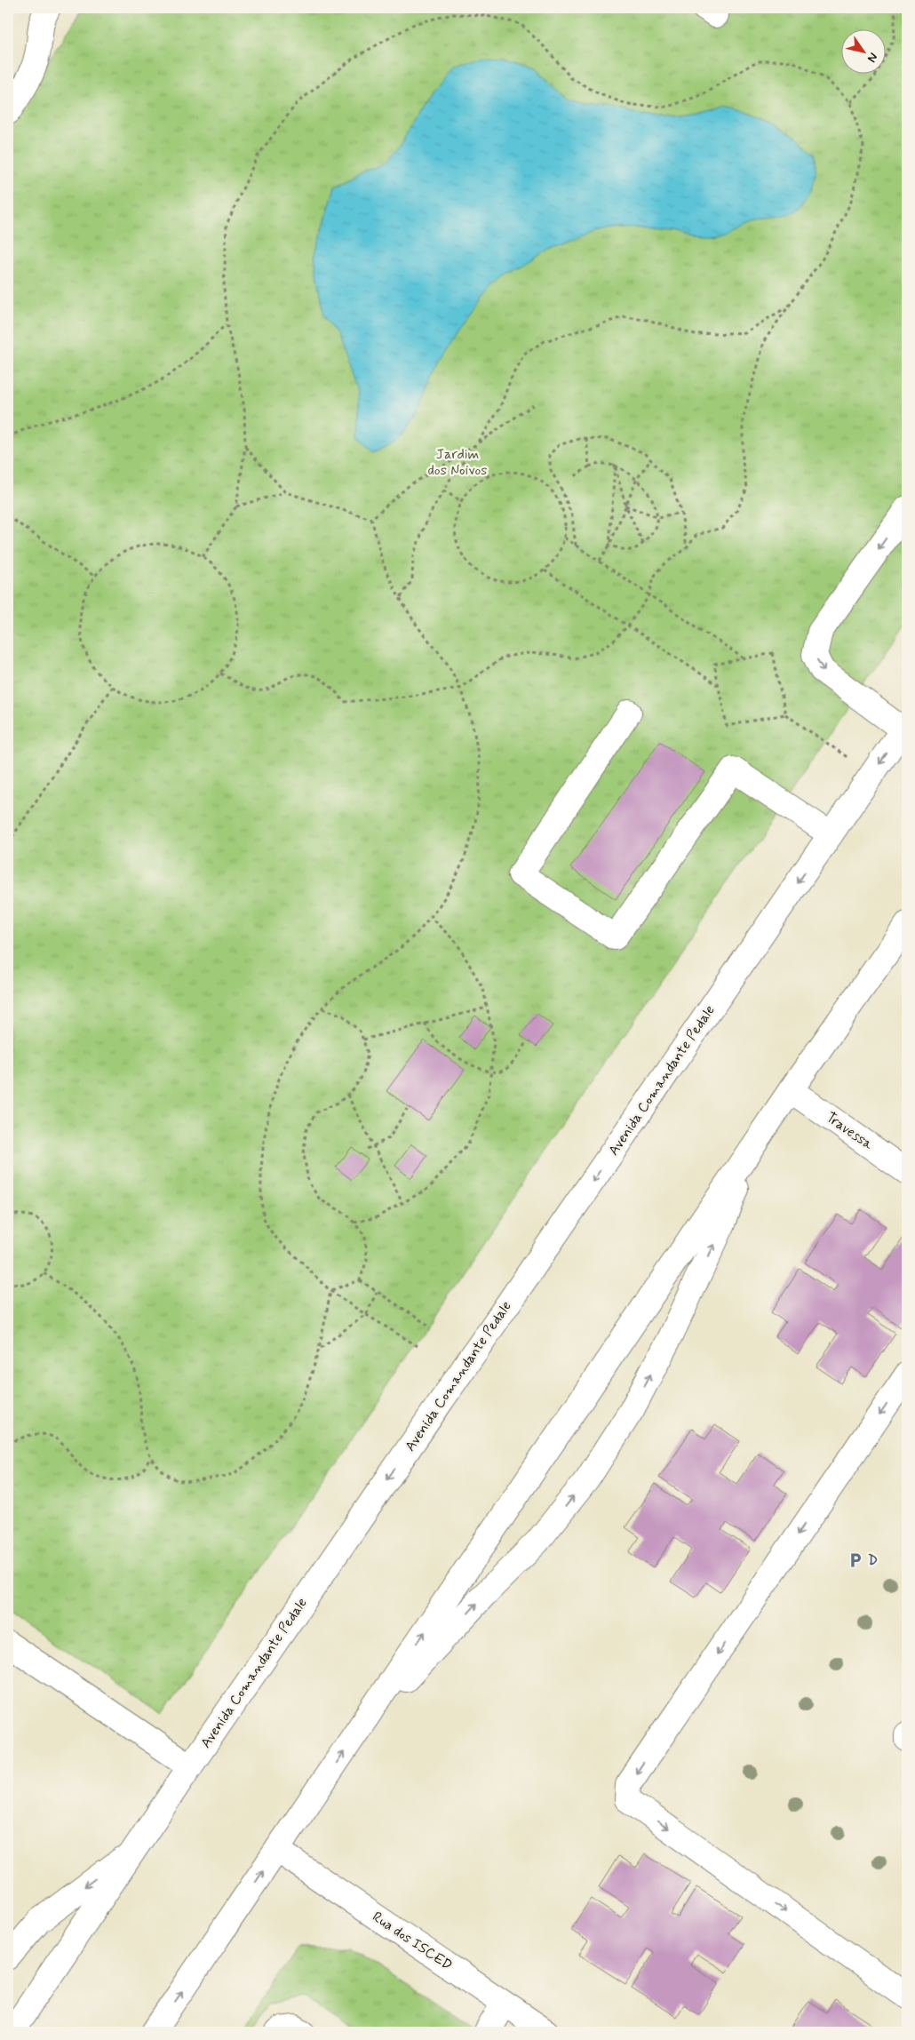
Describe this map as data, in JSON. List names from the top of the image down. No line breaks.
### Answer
{"streets":{"street":["Avenida Comandante Pedale","Travessa","Rua dos ISCED"]},"parks":["Jardim dos Noivos"],"places":{"parking":["D"]},"north":"bottom right"}
